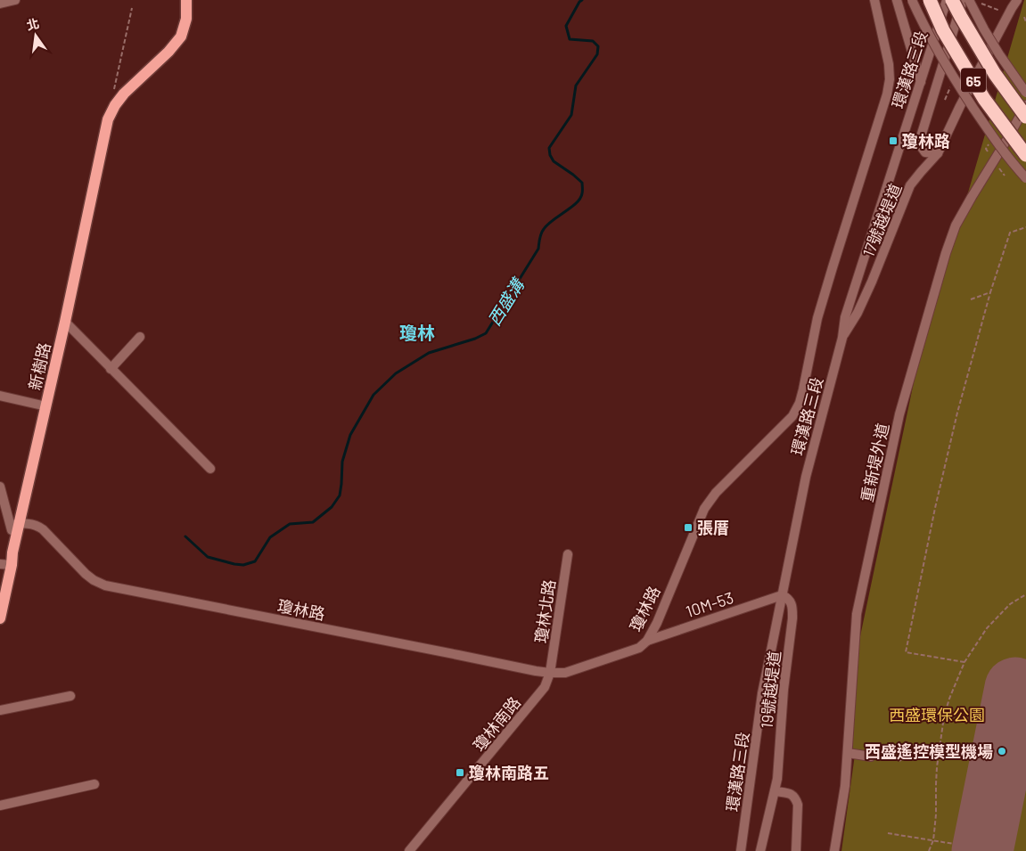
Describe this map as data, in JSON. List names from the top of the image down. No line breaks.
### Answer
{"streets":{"highway":["65"],"main road":["新樹路"],"street":["環漢路三段","17號越堤道","重新堤外道","10M-53","瓊林路","瓊林北路","19號越堤道","瓊林南路"]},"crossings":[["環漢路三段","17號越堤道"],["環漢路三段","10M-53"],["環漢路三段","19號越堤道"],["新樹路","瓊林路"],["10M-53","瓊林路"],["10M-53","19號越堤道"],["瓊林路","瓊林北路"],["瓊林路","瓊林南路"],["瓊林北路","瓊林南路"]],"districts":["瓊林"],"water":["西盛溝"],"parks":["西盛環保公園"],"places":{"transit":["瓊林路","張厝","瓊林南路五"],"other":["西盛遙控模型機場"]},"north":"top"}
